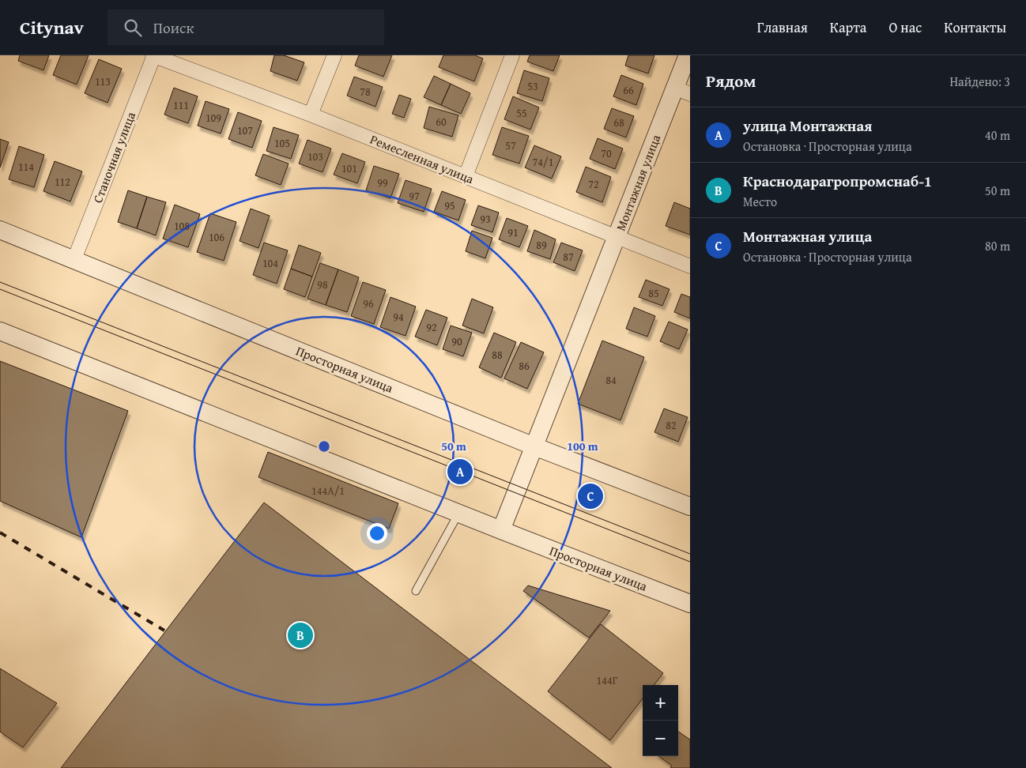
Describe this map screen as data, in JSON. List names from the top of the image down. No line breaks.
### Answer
{"streets":{"street":["Станочная улица","Ремесленная улица","Монтажная улица","Просторная улица"]},"crossings":[["Станочная улица","Ремесленная улица"],["Станочная улица","Просторная улица"],["Ремесленная улица","Монтажная улица"],["Монтажная улица","Просторная улица"]],"house_numbers":["113","53","66","78","111","55","109","60","68","107","105","57","70","103","74/1","114","101","112","99","72","97","95","93","108","91","106","89","87","104","98","85","96","94","92","90","88","86","84","82","144А/1","144Г"],"page":{"header":"Citynav","search":"Поиск","nav":["Главная","Карта","О нас","Контакты"],"heading":["Рядом","Найдено: 3"],"list":[{"mark":"A","name":"улица Монтажная","note":"Остановка · Просторная улица","value":"40 m"},{"mark":"B","name":"Краснодарагропромснаб-1","note":"Место","value":"50 m"},{"mark":"C","name":"Монтажная улица","note":"Остановка · Просторная улица","value":"80 m"}],"pins":["A","C","B"],"map_buttons":["+","−"]},"rings":["50 m","100 m"]}
